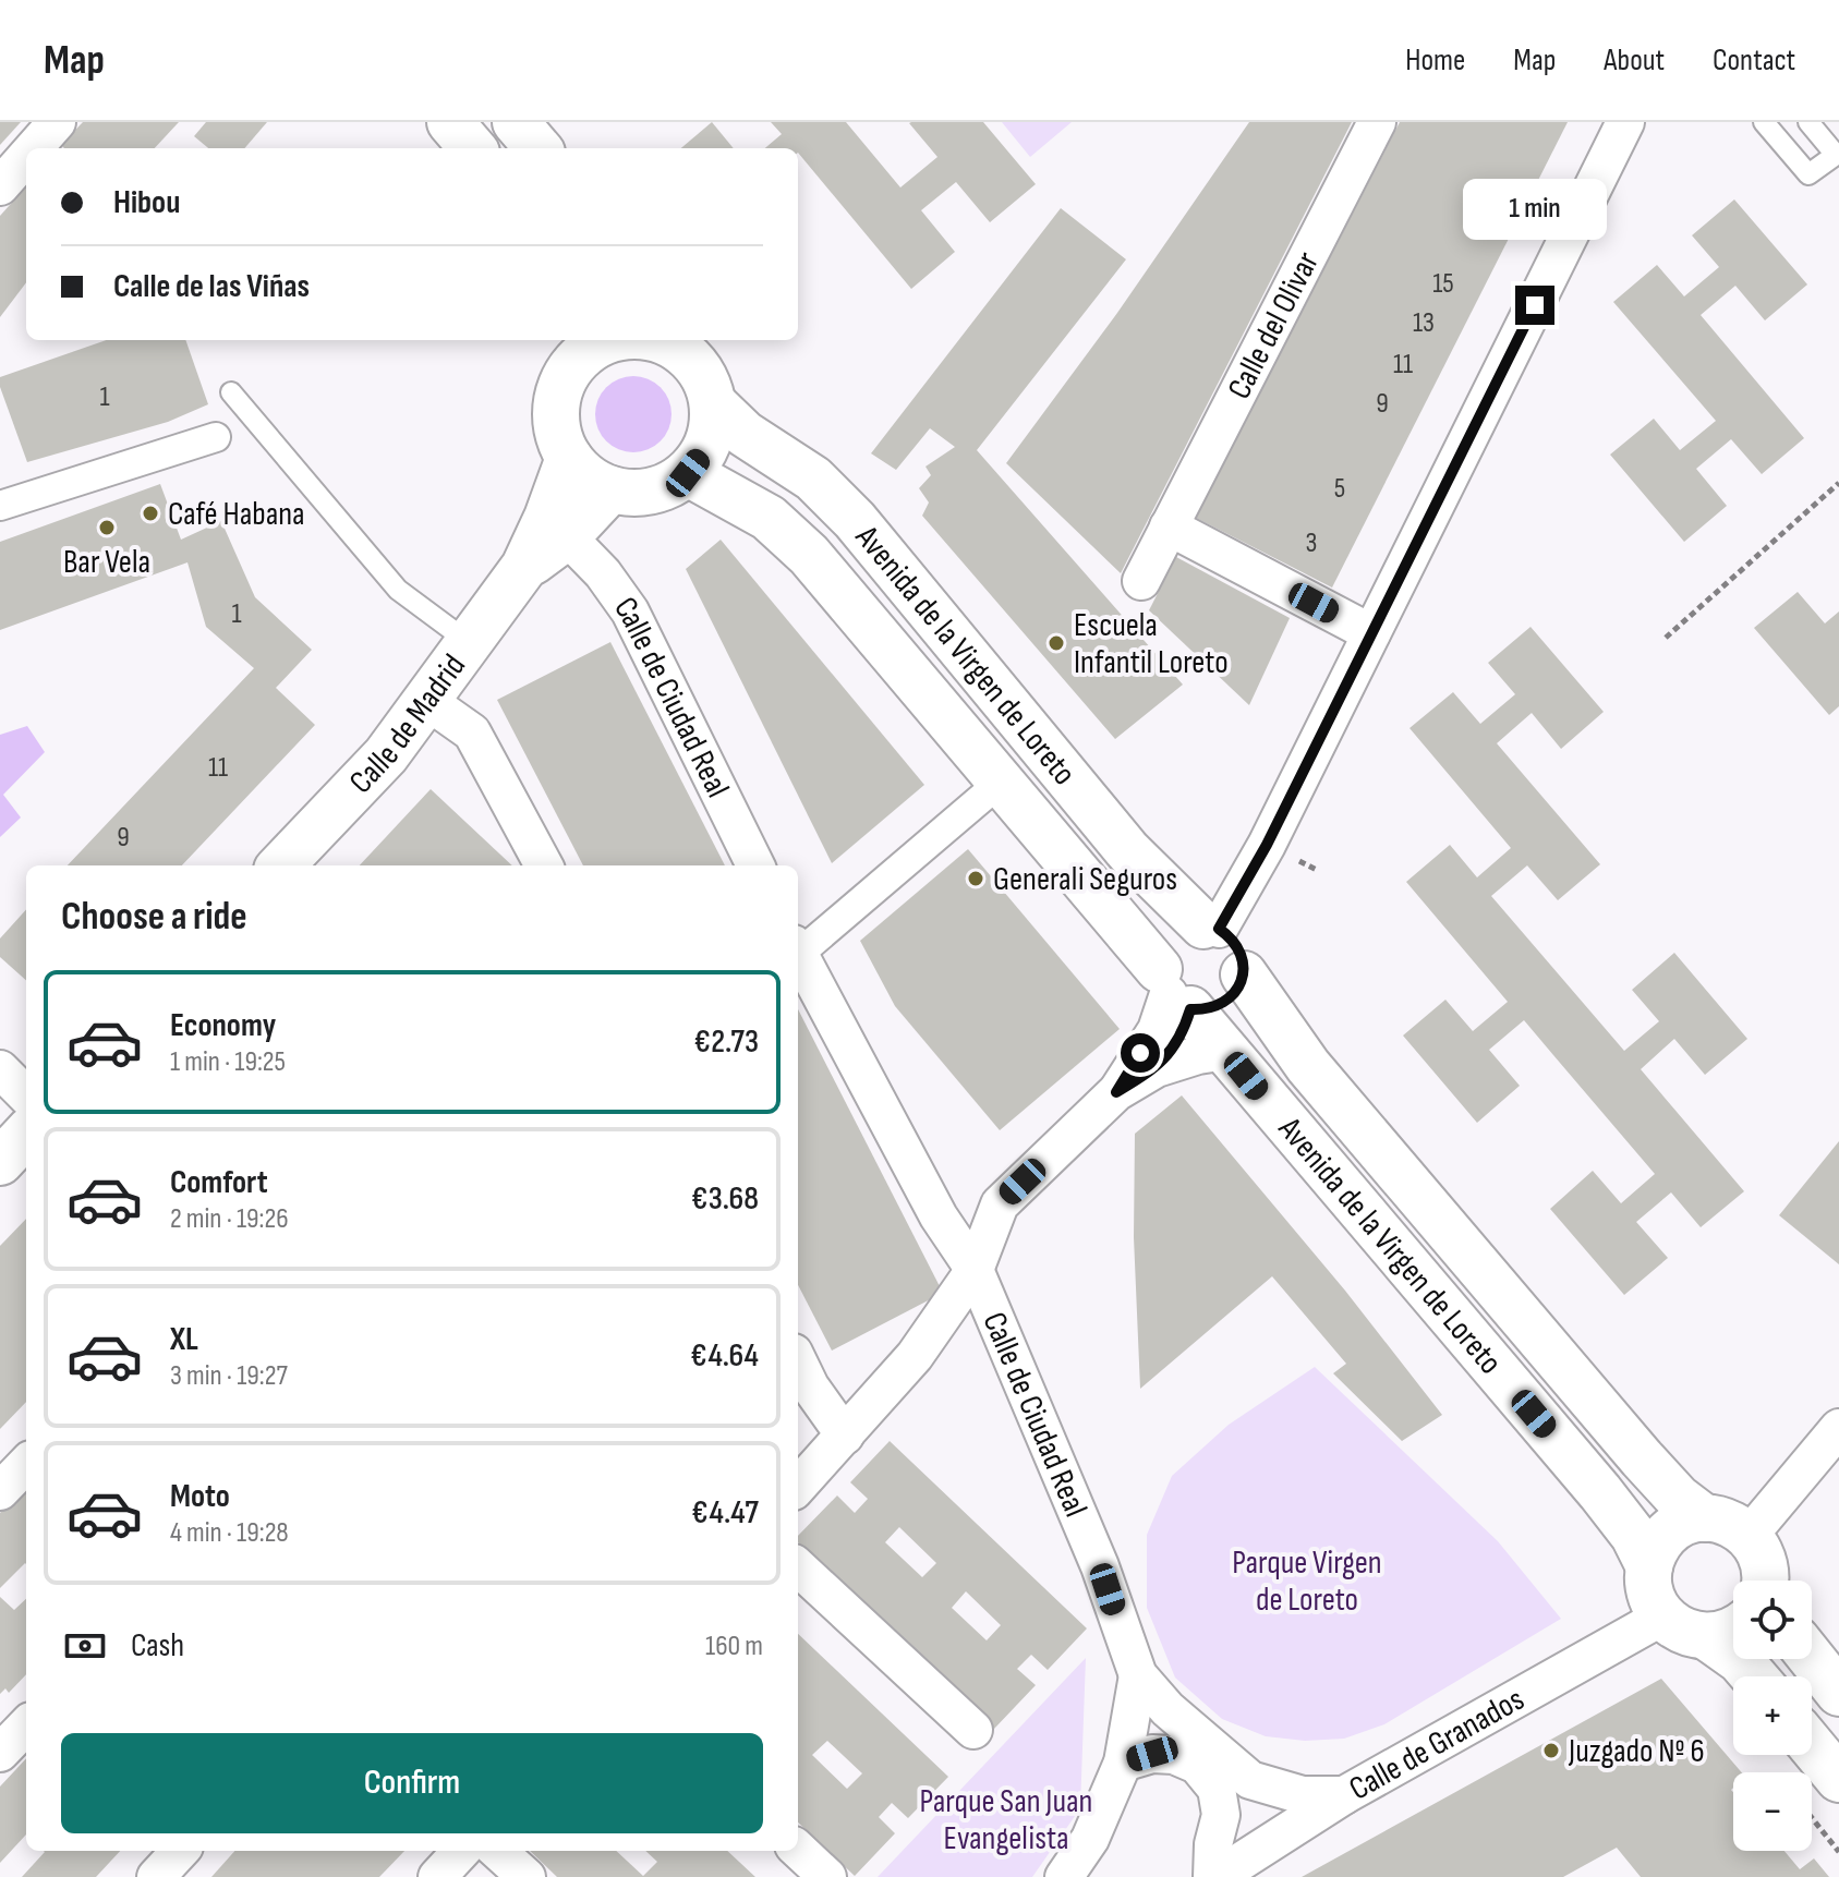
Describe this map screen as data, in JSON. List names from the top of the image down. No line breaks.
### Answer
{"streets":{"street":["Calle del Olivar","Avenida de la Virgen de Loreto","Calle de Ciudad Real","Calle de Madrid","Calle de Granados"]},"crossings":[["Calle de Ciudad Real","Calle de Madrid"],["Calle de Ciudad Real","Calle de Granados"]],"parks":["Parque Virgen de Loreto","Parque San Juan Evangelista"],"places":["Café Habana","Bar Vela","Escuela Infantil Loreto","Generali Seguros","Juzgado Nº 6"],"house_numbers":["15","13","11","1","9","5","3","1","11","9"],"page":{"header":"Map","nav":["Home","Map","About","Contact"],"banner":["Hibou","Calle de las Viñas"],"bubble":"1 min","heading":"Choose a ride","list":[{"name":"Economy","note":"1 min · 19:25","value":"€2.73"},{"name":"Comfort","note":"2 min · 19:26","value":"€3.68"},{"name":"XL","note":"3 min · 19:27","value":"€4.64"},{"name":"Moto","note":"4 min · 19:28","value":"€4.47"}],"map_buttons":["+","−"],"pay":["Cash","160 m"],"buttons":"Confirm"}}
